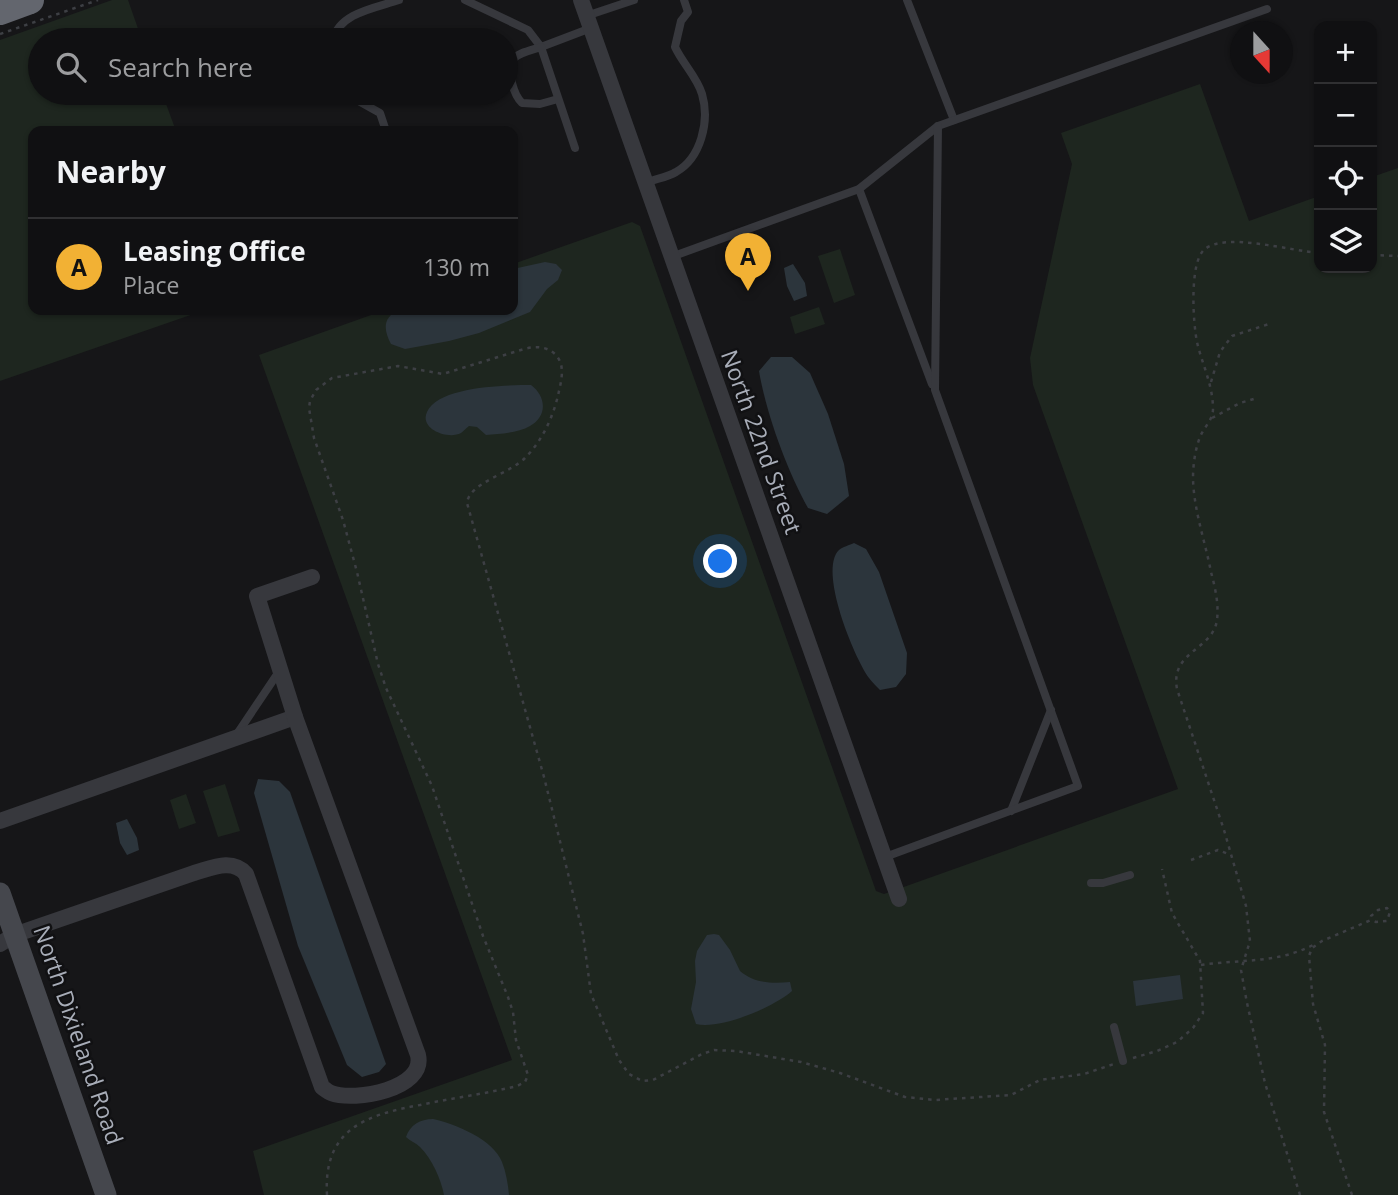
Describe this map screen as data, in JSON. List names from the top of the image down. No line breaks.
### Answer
{"streets":{"street":["North 22nd Street","North Dixieland Road"]},"north":"bottom","page":{"map_buttons":["+","−"],"search":"Search here","heading":"Nearby","list":[{"mark":"A","name":"Leasing Office","note":"Place","value":"130 m"}],"pins":"A"}}
